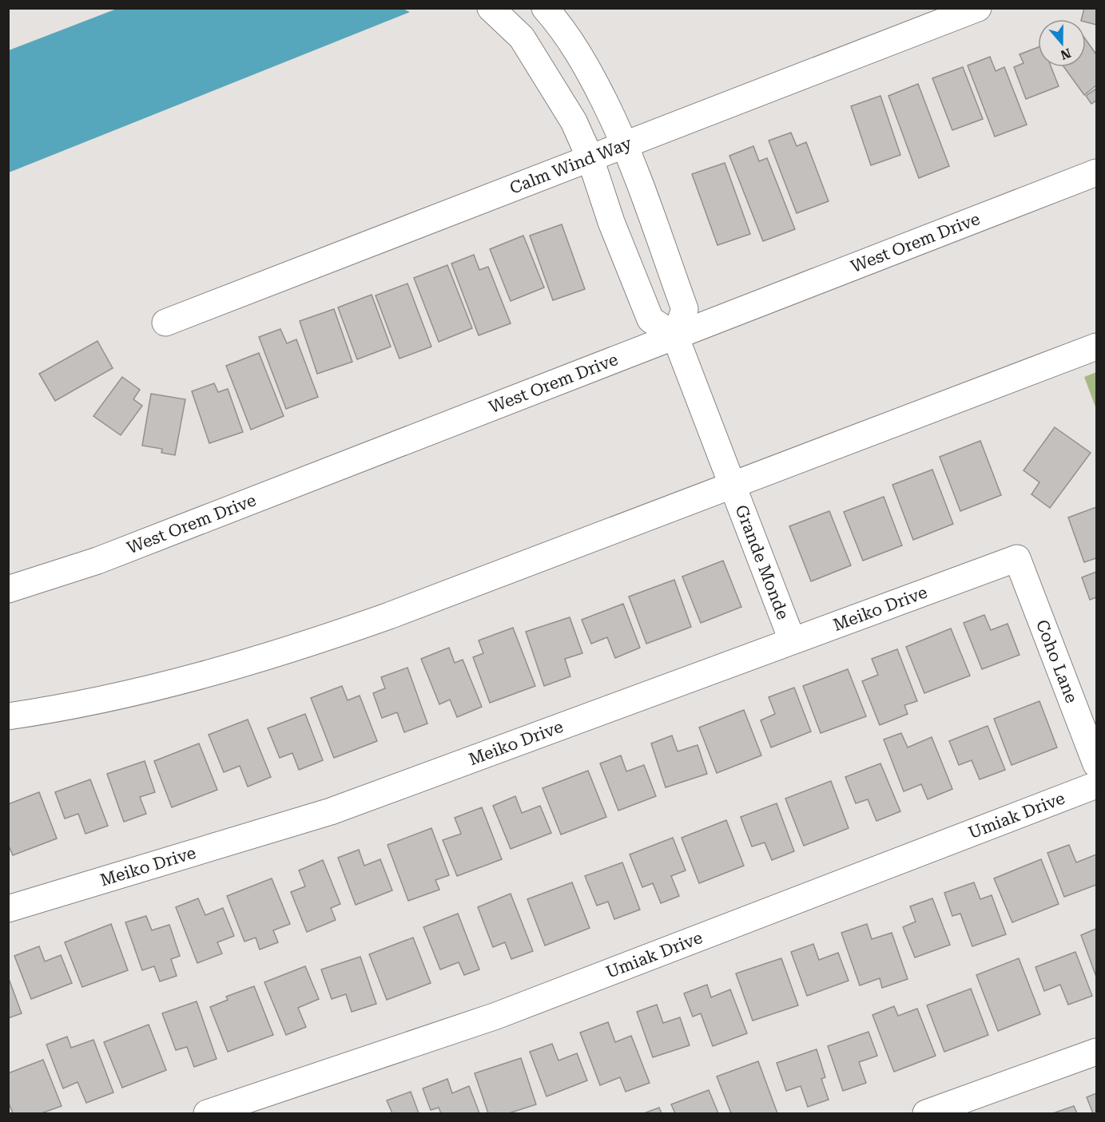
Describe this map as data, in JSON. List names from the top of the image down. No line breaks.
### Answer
{"streets":{"street":["Calm Wind Way","West Orem Drive","Grande Monde","Meiko Drive","Coho Lane","Umiak Drive"]},"crossings":[["West Orem Drive","Grande Monde"],["Grande Monde","Meiko Drive"],["Meiko Drive","Coho Lane"]],"north":"bottom"}
